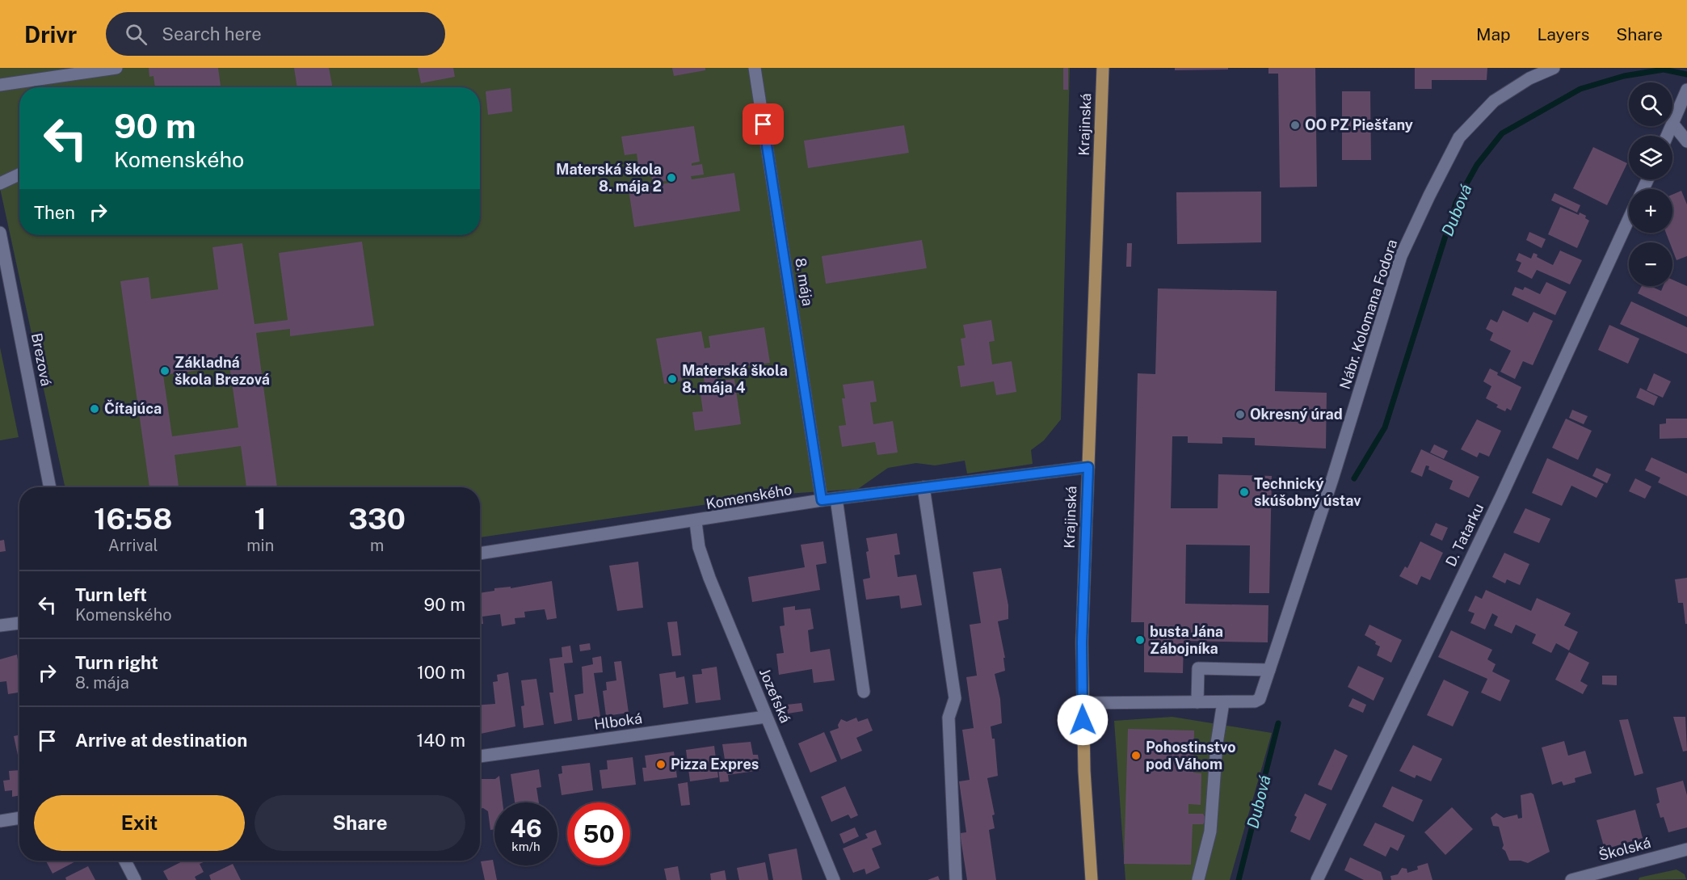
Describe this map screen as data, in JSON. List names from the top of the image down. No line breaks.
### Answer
{"streets":{"main road":["Krajinská"],"street":["8. mája","Nábr. Kolomana Fodora","Brezová","Komenského","D. Tatarku","Jozefská","Hlboká","Školská"]},"crossings":[["Krajinská","Nábr. Kolomana Fodora"],["Krajinská","Komenského"],["8. mája","Komenského"],["Komenského","Jozefská"],["Jozefská","Hlboká"]],"water":["Dubová"],"places":["OO PZ Piešťany","Materská škola 8. mája 2","Základná škola Brezová","Materská škola 8. mája 4","Čítajúca","Okresný úrad","Technický skúšobný ústav","busta Jána Zábojníka","Pohostinstvo pod Váhom","Pizza Expres"],"page":{"header":"Drivr","search":"Search here","nav":["Map","Layers","Share"],"map_buttons":["+","−"],"turn":["90 m","Komenského"],"then":"Then","eta":["16:58","Arrival","1","min","330","m"],"list":[{"name":"Turn left","note":"Komenského","value":"90 m"},{"name":"Turn right","note":"8. mája","value":"100 m"},{"name":"Arrive at destination","value":"140 m"}],"buttons":["Exit","Share"],"speed":"46 km/h","limit":"50"}}
